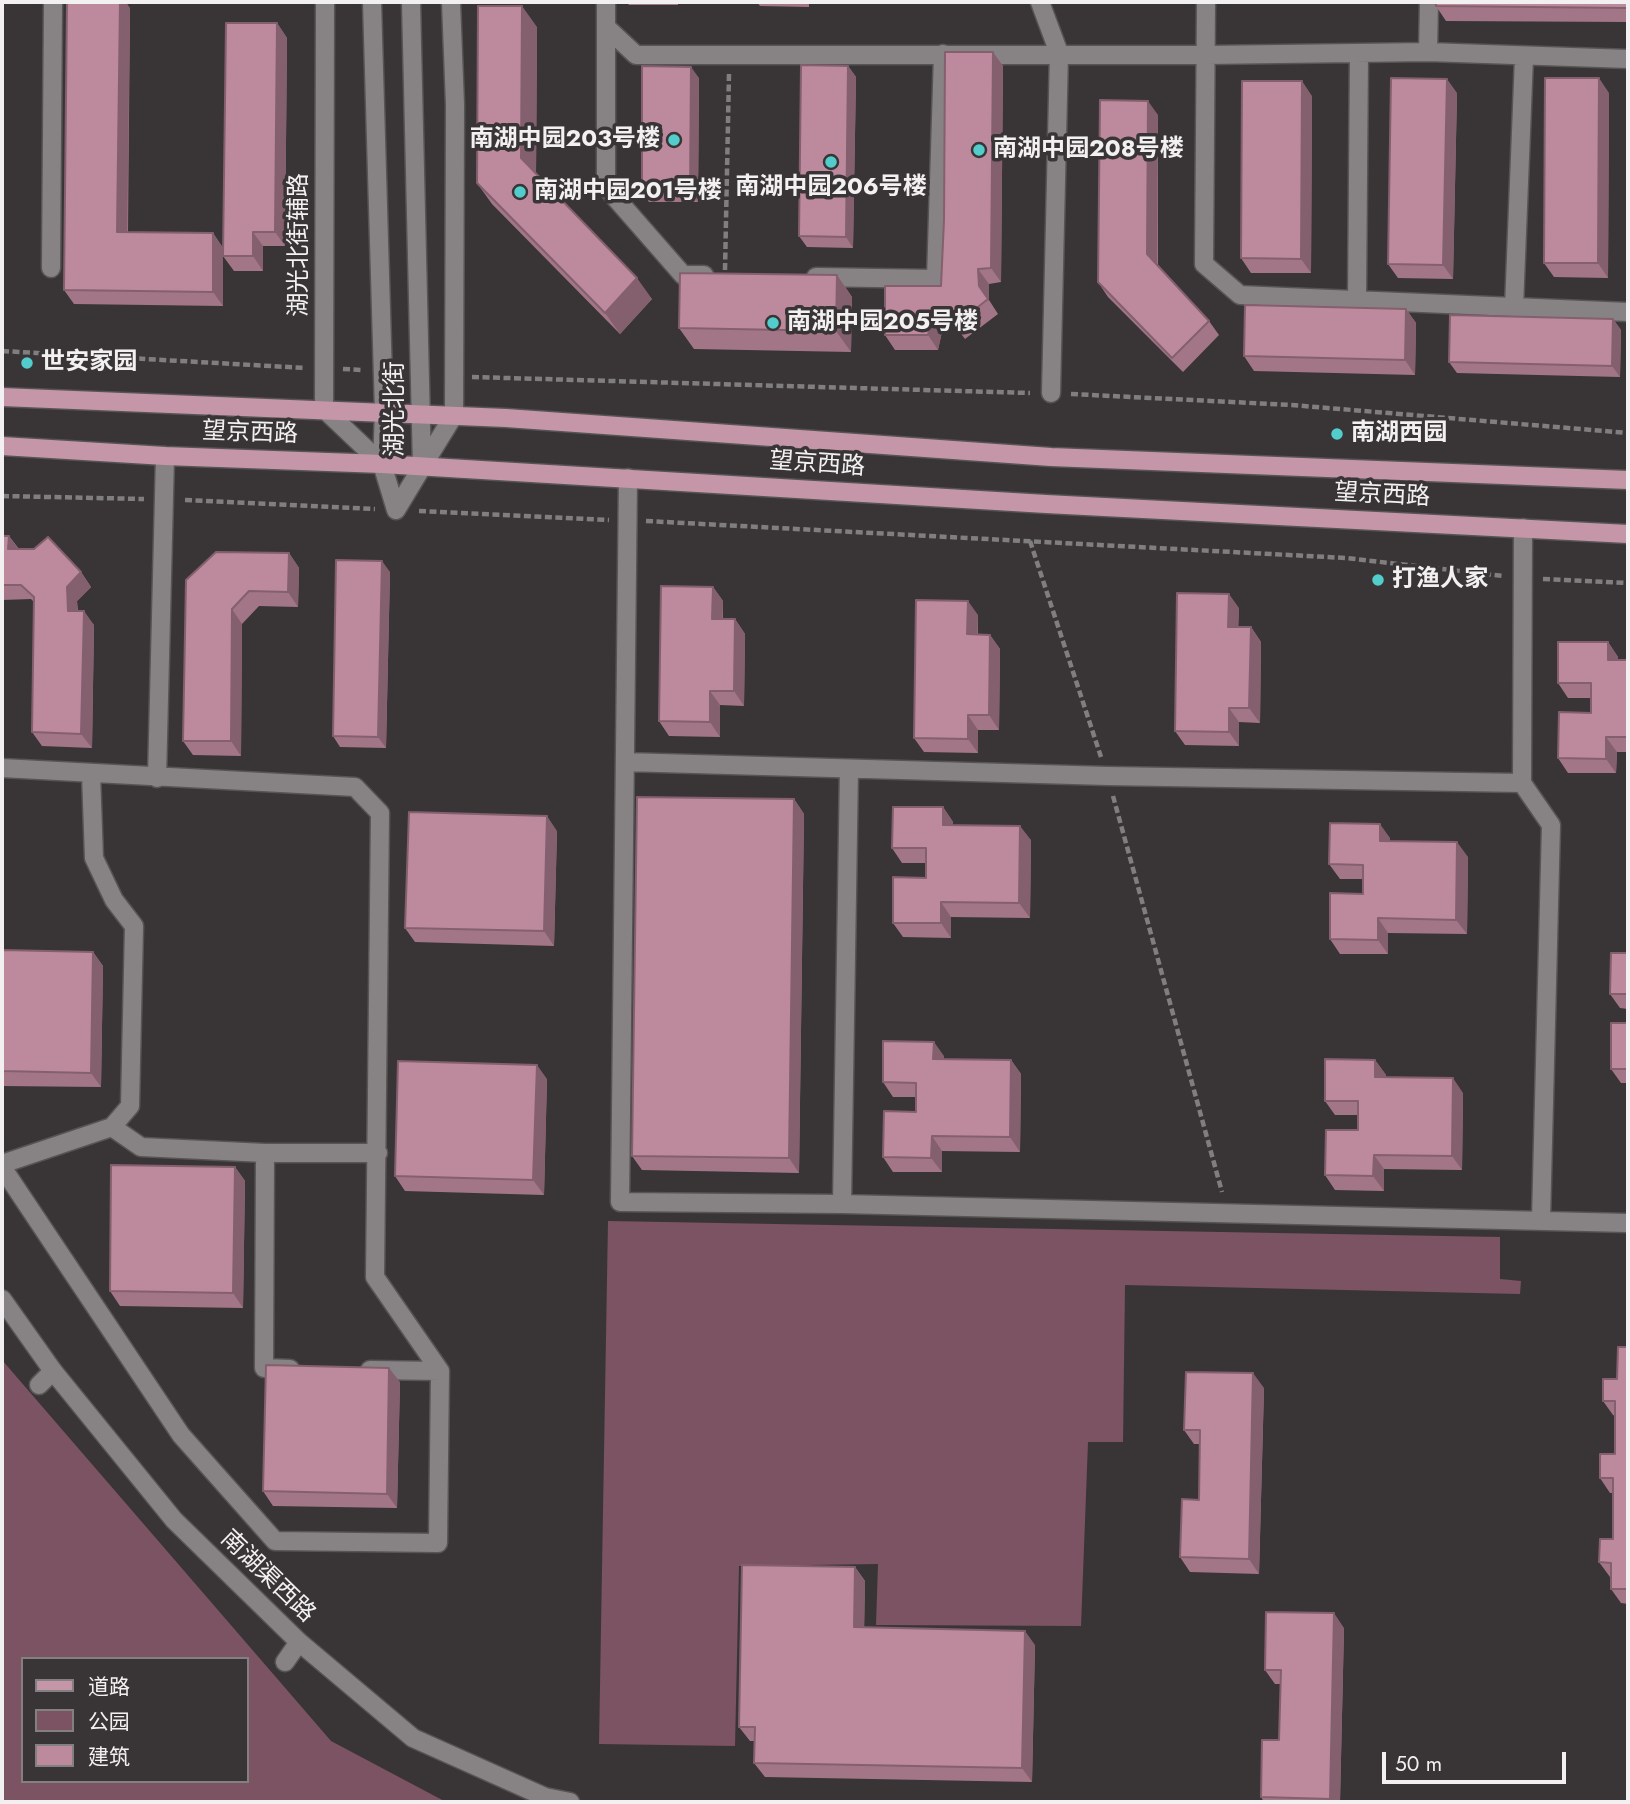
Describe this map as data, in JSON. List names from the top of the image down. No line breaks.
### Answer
{"streets":{"main road":["望京西路"],"street":["湖光北街辅路","湖光北街","南湖渠西路"]},"crossings":[["湖光北街辅路","望京西路"],["湖光北街","望京西路"]],"places":["南湖中园203号楼","南湖中园208号楼","南湖中园206号楼","南湖中园201号楼","南湖中园205号楼","世安家园","南湖西园","打渔人家"],"legend":["道路","公园","建筑"],"scale_bar":"50 m"}
